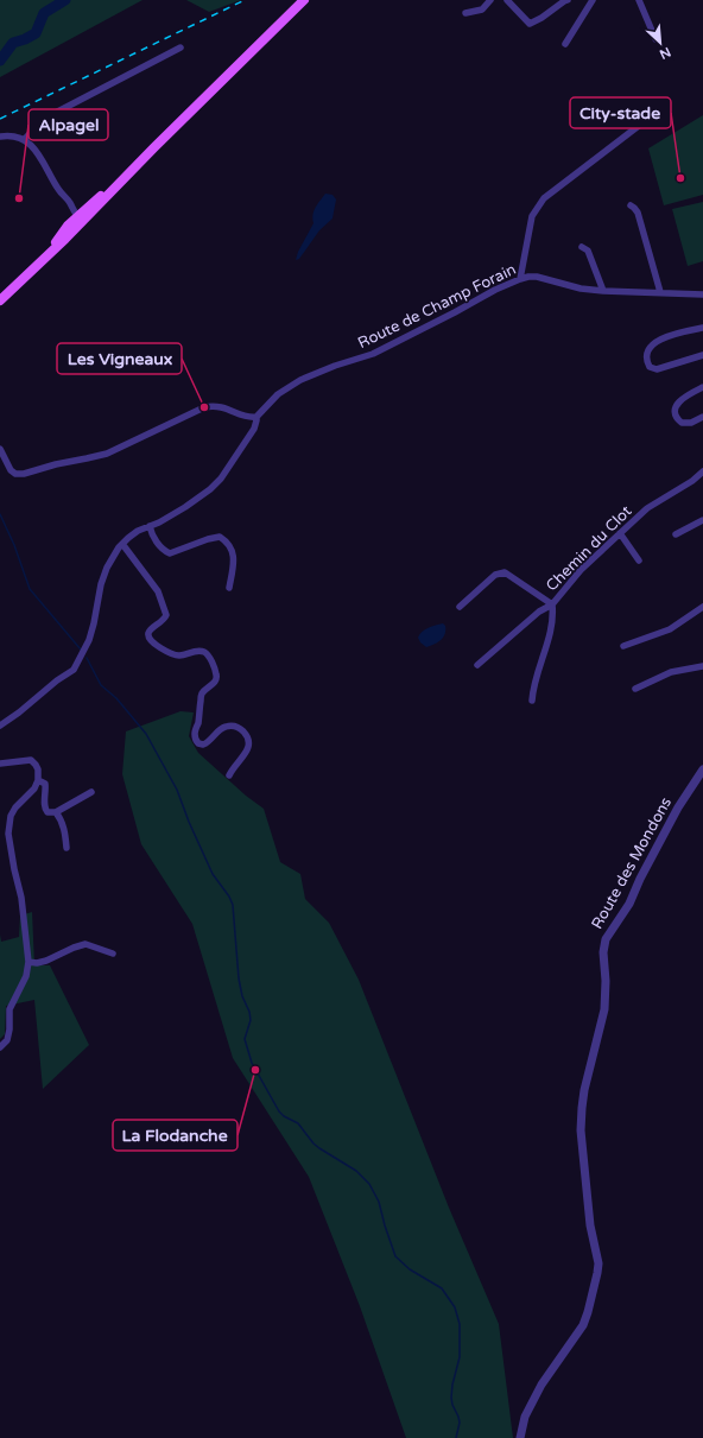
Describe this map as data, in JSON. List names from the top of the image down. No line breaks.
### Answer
{"streets":{"street":["Route de Champ Forain","Chemin du Clot","Route des Mondons"]},"places":["City-stade","Alpagel","Les Vigneaux","La Flodanche"],"north":"bottom right"}
